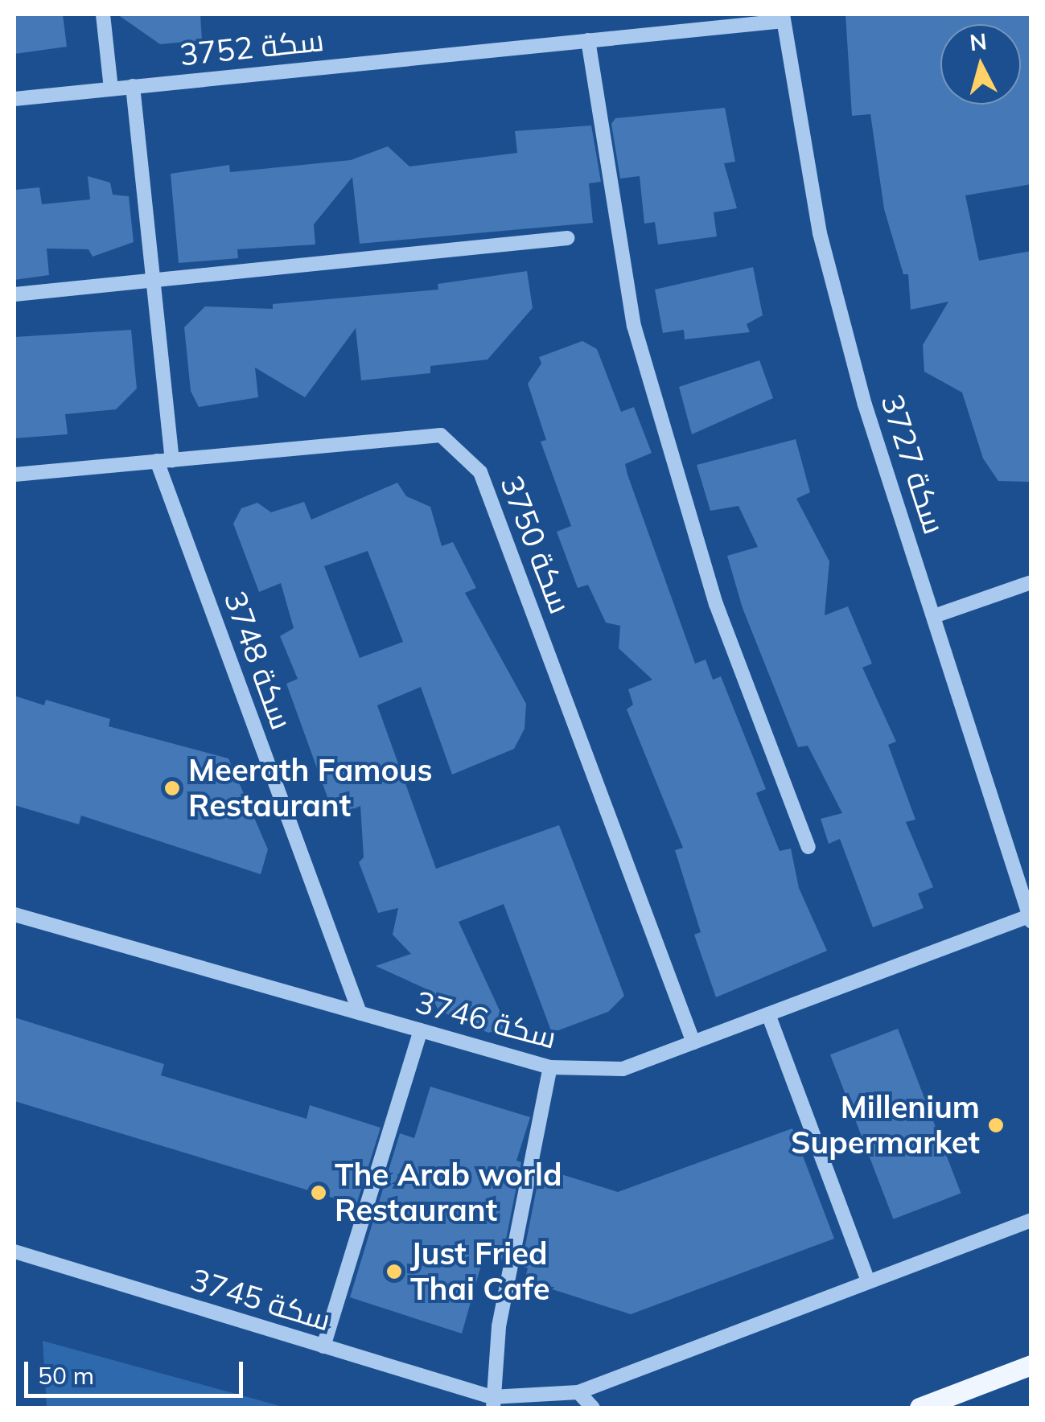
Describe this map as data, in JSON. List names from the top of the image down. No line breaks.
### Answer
{"streets":{"street":["سكة 3752","سكة 3727","سكة 3750","سكة 3748","سكة 3746","سكة 3745"]},"crossings":[["سكة 3752","سكة 3727"],["سكة 3752","سكة 3748"],["سكة 3727","سكة 3746"],["سكة 3750","سكة 3748"],["سكة 3750","سكة 3746"],["سكة 3748","سكة 3746"]],"places":["Meerath Famous Restaurant","Millenium Supermarket","The Arab world Restaurant","Just Fried Thai Cafe"],"scale_bar":"50 m","north":"top"}
